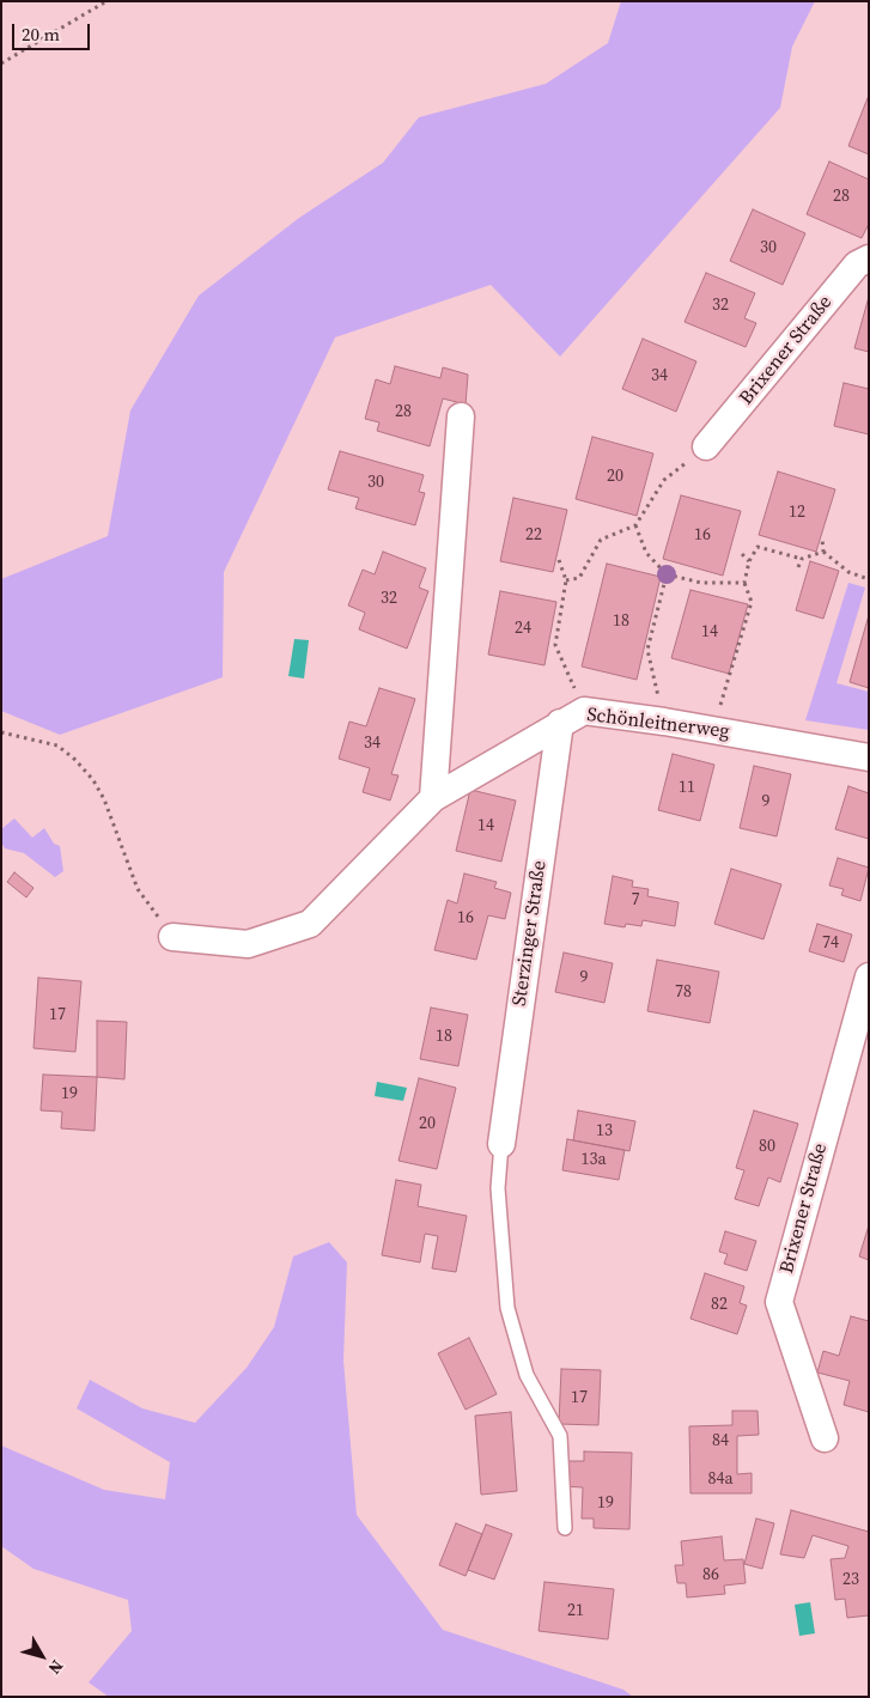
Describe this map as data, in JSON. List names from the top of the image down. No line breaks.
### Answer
{"streets":{"street":["Brixener Straße","Schönleitnerweg","Sterzinger Straße"]},"crossings":[["Schönleitnerweg","Sterzinger Straße"]],"house_numbers":["28","30","32","34","28","20","30","12","22","16","32","18","24","14","34","11","9","14","7","16","74","9","78","17","18","19","20","13","80","13a","82","17","84","84a","19","86","23","21"],"scale_bar":"20 m","north":"bottom right"}
